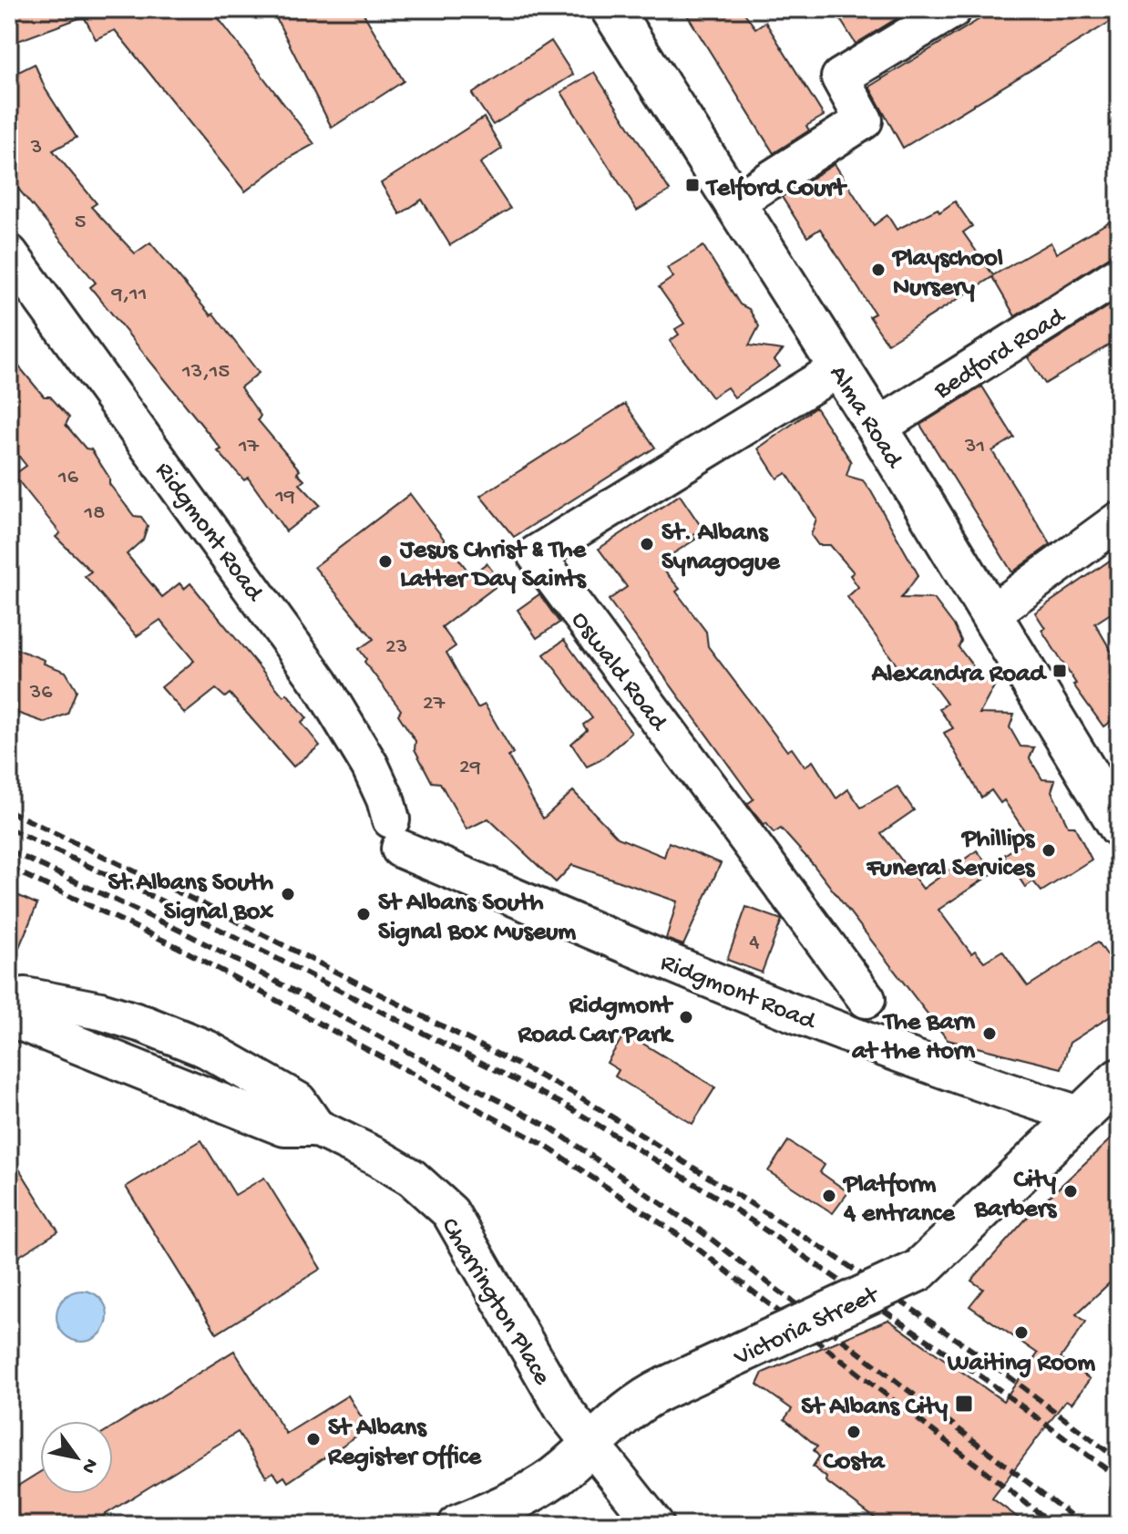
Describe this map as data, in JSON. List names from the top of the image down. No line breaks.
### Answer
{"streets":{"main road":["Alma Road","Victoria Street"],"street":["Bedford Road","Ridgmont Road","Oswald Road","Charrington Place"]},"crossings":[["Bedford Road","Alma Road"],["Alma Road","Oswald Road"],["Ridgmont Road","Victoria Street"],["Charrington Place","Victoria Street"]],"places":{"transit":["Telford Court","Alexandra Road","St Albans City"],"other":["Playschool Nursery","St. Albans Synagogue","Jesus Christ & The Latter Day Saints","Phillips Funeral Services","St Albans South Signal Box","St Albans South Signal Box Museum","Ridgmont Road Car Park","The Barn at the Horn","City Barbers","Platform 4 entrance","Waiting Room","Costa","St Albans Register Office"]},"house_numbers":["3","5","9,11","13,15","17","31","16","19","18","23","36","27","29","4"],"north":"bottom right"}
